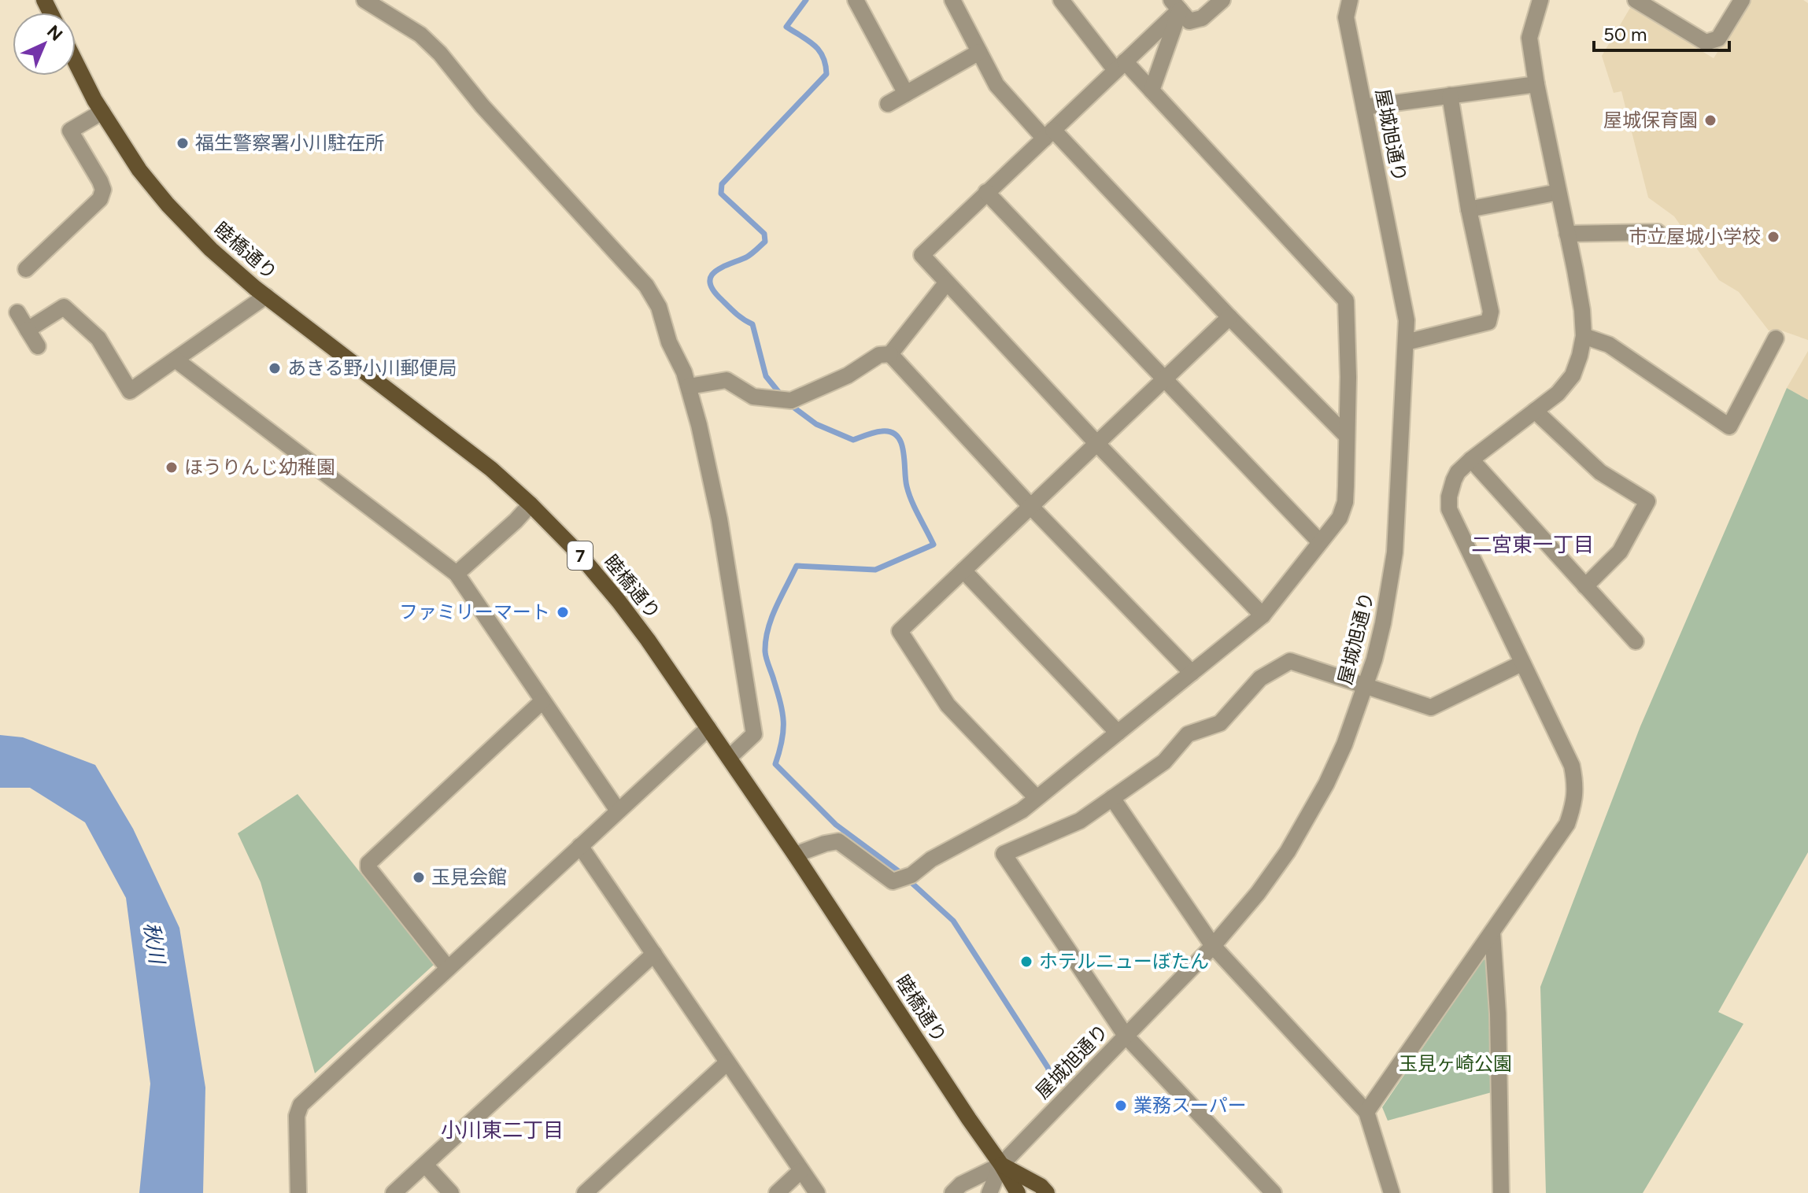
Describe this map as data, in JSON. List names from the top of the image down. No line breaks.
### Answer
{"streets":{"main road":["睦橋通り","7"],"street":["屋城旭通り"]},"crossings":[["屋城旭通り","睦橋通り"]],"districts":["二宮東一丁目","小川東二丁目"],"water":["秋川"],"parks":["玉見ヶ崎公園"],"places":["屋城保育園","福生警察署小川駐在所","市立屋城小学校","あきる野小川郵便局","ほうりんじ幼稚園","ファミリーマート","玉見会館","ホテルニューぼたん","業務スーパー"],"scale_bar":"50 m","north":"top right"}
